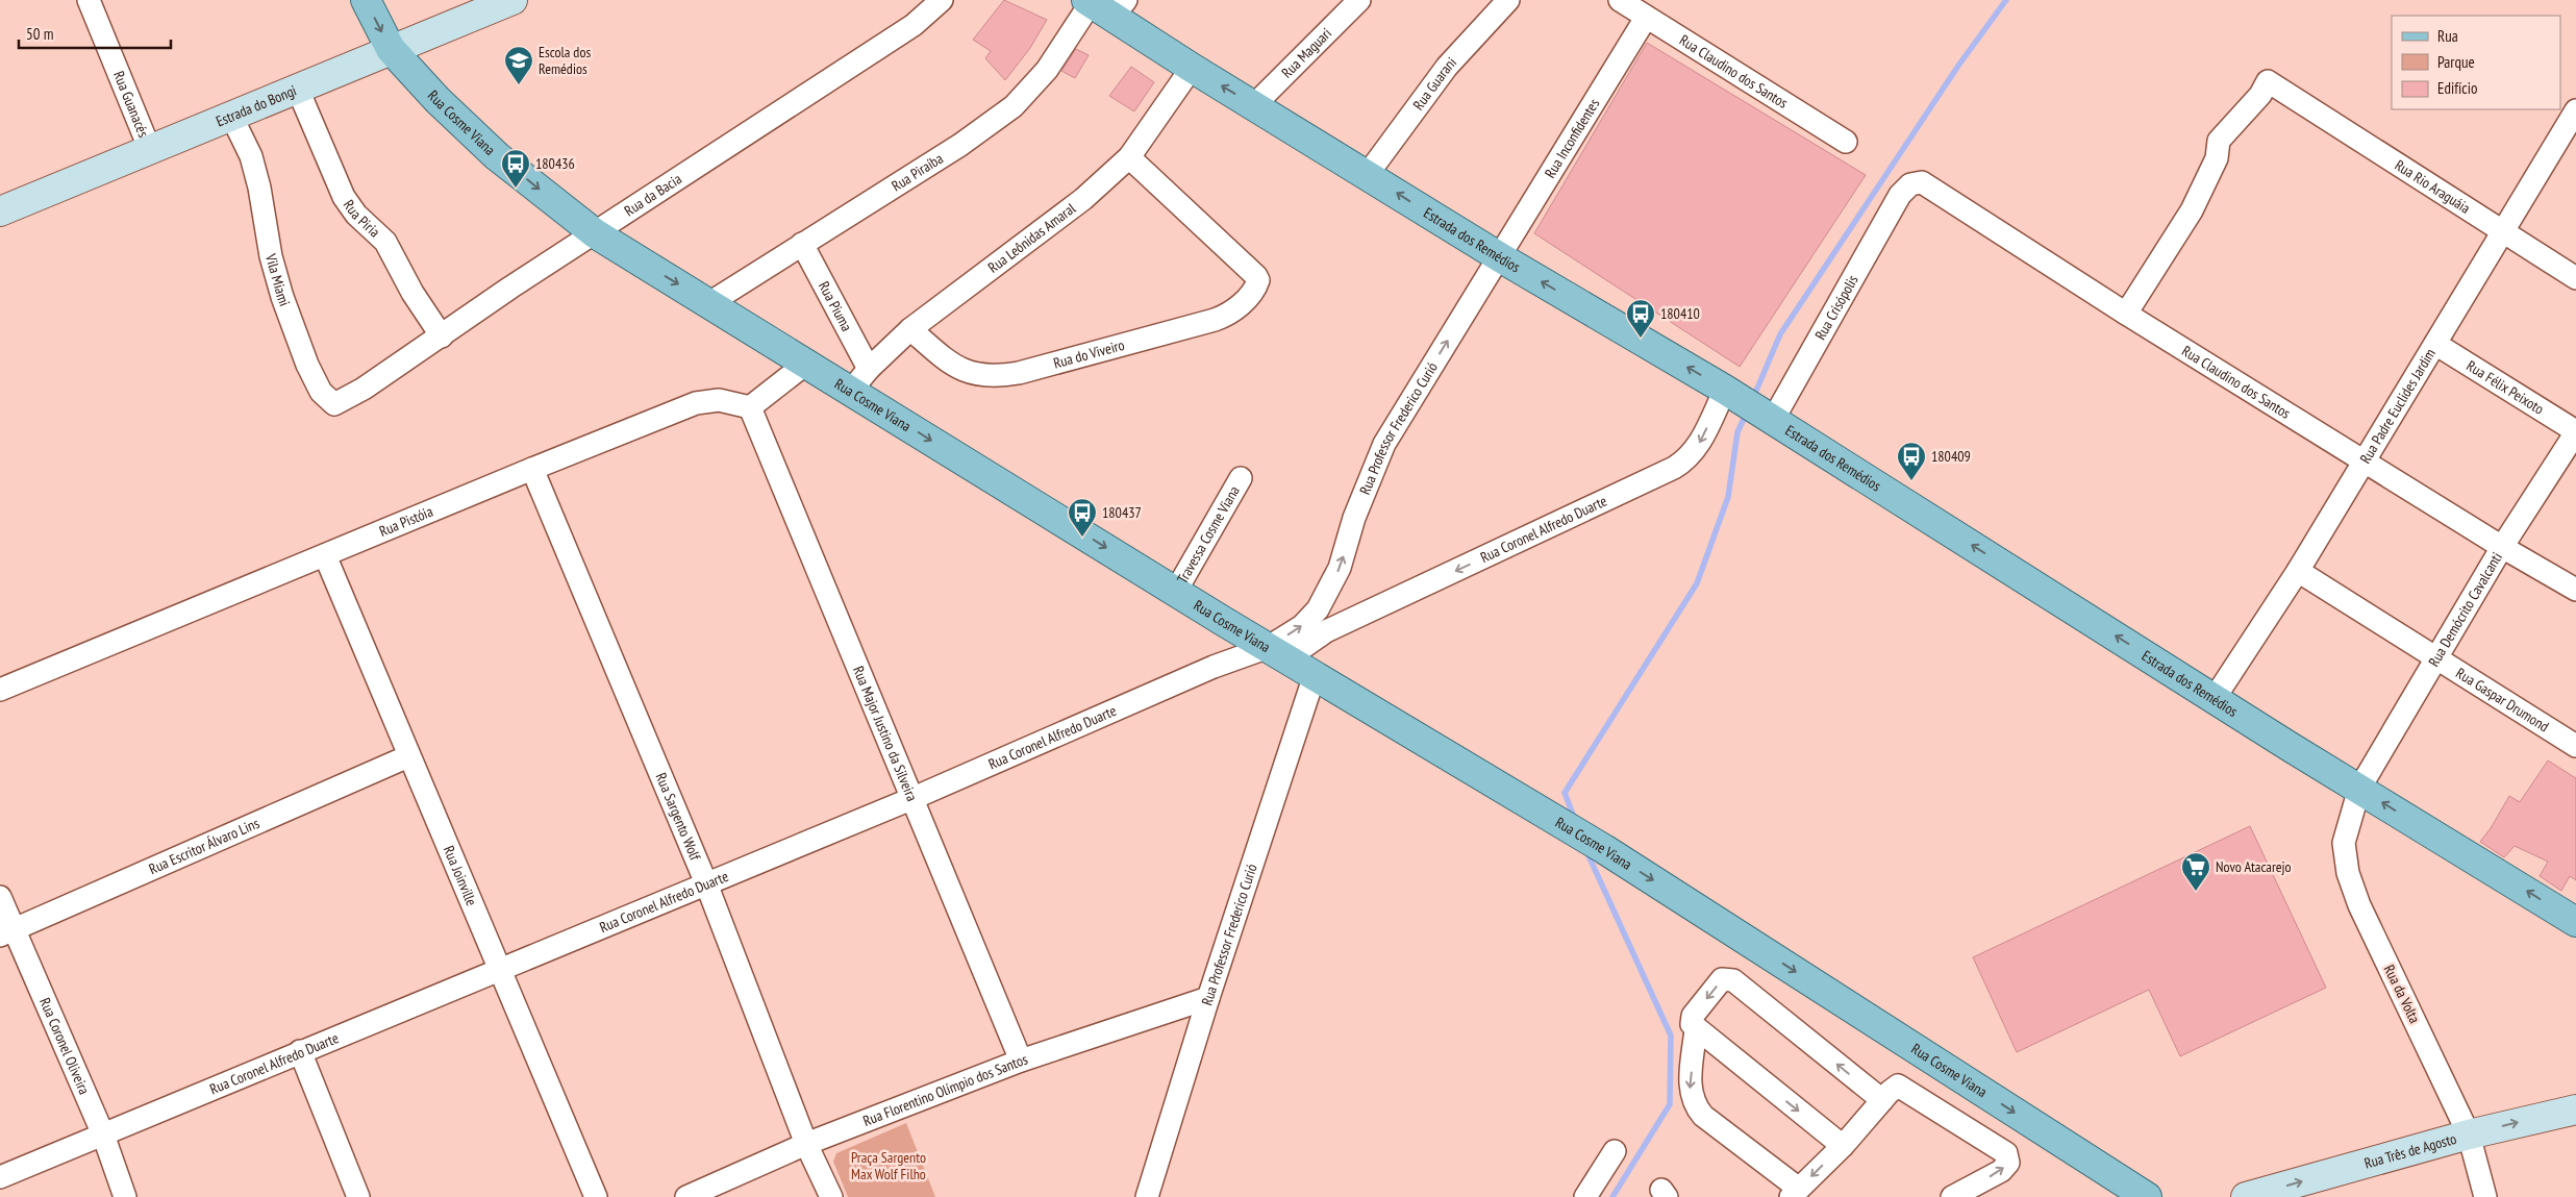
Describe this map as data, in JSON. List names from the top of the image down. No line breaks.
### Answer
{"streets":{"main road":["Estrada do Bongi","Rua Cosme Viana","Estrada dos Remédios","Rua Três de Agosto"],"street":["Rua Maguari","Rua Claudino dos Santos","Rua Guarani","Rua Guanacés","Rua Inconfidentes","Rua Piraíba","Rua Rio Araguáia","Rua da Bacia","Rua Piria","Rua Leônidas Amaral","Vila Miami","Rua Piuma","Rua Crisópolis","Rua do Viveiro","Rua Félix Peixoto","Rua Padre Euclides Jardim","Rua Professor Frederico Curió","Rua Pistóia","Rua Coronel Alfredo Duarte","Travessa Cosme Viana","Rua Demócrito Cavalcanti","Rua Gaspar Drumond","Rua Major Justino da Silveira","Rua Sargento Wolf","Rua Escritor Álvaro Lins","Rua Joinville","Rua da Volta","Rua Coronel Oliveira","Rua Florentino Olímpio dos Santos"]},"crossings":[["Rua Maguari","Estrada dos Remédios"],["Rua Claudino dos Santos","Rua Inconfidentes"],["Rua Claudino dos Santos","Rua Rio Araguáia"],["Rua Claudino dos Santos","Rua Crisópolis"],["Rua Claudino dos Santos","Rua Padre Euclides Jardim"],["Rua Claudino dos Santos","Rua Demócrito Cavalcanti"],["Rua Guarani","Estrada dos Remédios"],["Rua Guanacés","Estrada do Bongi"],["Estrada do Bongi","Rua Cosme Viana"],["Estrada do Bongi","Rua Piria"],["Estrada do Bongi","Vila Miami"],["Rua Cosme Viana","Rua Piraíba"],["Rua Cosme Viana","Rua da Bacia"],["Rua Cosme Viana","Rua Leônidas Amaral"],["Rua Cosme Viana","Rua Professor Frederico Curió"],["Rua Cosme Viana","Rua Coronel Alfredo Duarte"],["Rua Cosme Viana","Travessa Cosme Viana"],["Rua Inconfidentes","Estrada dos Remédios"],["Rua Inconfidentes","Rua Professor Frederico Curió"],["Rua Piraíba","Estrada dos Remédios"],["Rua Piraíba","Rua Piuma"],["Rua Rio Araguáia","Rua Padre Euclides Jardim"],["Rua da Bacia","Rua Piria"],["Rua da Bacia","Vila Miami"],["Rua Leônidas Amaral","Estrada dos Remédios"],["Rua Leônidas Amaral","Rua Piuma"],["Rua Leônidas Amaral","Rua do Viveiro"],["Estrada dos Remédios","Rua Crisópolis"],["Estrada dos Remédios","Rua Padre Euclides Jardim"],["Estrada dos Remédios","Rua Professor Frederico Curió"],["Estrada dos Remédios","Rua Coronel Alfredo Duarte"],["Estrada dos Remédios","Rua Demócrito Cavalcanti"],["Estrada dos Remédios","Rua da Volta"],["Rua Félix Peixoto","Rua Padre Euclides Jardim"],["Rua Félix Peixoto","Rua Demócrito Cavalcanti"],["Rua Padre Euclides Jardim","Rua Gaspar Drumond"],["Rua Professor Frederico Curió","Rua Coronel Alfredo Duarte"],["Rua Professor Frederico Curió","Rua Florentino Olímpio dos Santos"],["Rua Pistóia","Rua Major Justino da Silveira"],["Rua Pistóia","Rua Sargento Wolf"],["Rua Pistóia","Rua Joinville"],["Rua Coronel Alfredo Duarte","Rua Major Justino da Silveira"],["Rua Coronel Alfredo Duarte","Rua Sargento Wolf"],["Rua Coronel Alfredo Duarte","Rua Joinville"],["Rua Coronel Alfredo Duarte","Rua Coronel Oliveira"],["Rua Demócrito Cavalcanti","Rua Gaspar Drumond"],["Rua Demócrito Cavalcanti","Rua da Volta"],["Rua Major Justino da Silveira","Rua Florentino Olímpio dos Santos"],["Rua Sargento Wolf","Rua Florentino Olímpio dos Santos"],["Rua Escritor Álvaro Lins","Rua Joinville"],["Rua Escritor Álvaro Lins","Rua Coronel Oliveira"],["Rua da Volta","Rua Três de Agosto"]],"one_way":["Rua Cosme Viana","Estrada dos Remédios","Rua Professor Frederico Curió","Rua Três de Agosto"],"parks":["Praça Sargento Max Wolf Filho"],"places":{"school or university":["Escola dos Remédios"],"bus stop":["180436","180410","180409","180437"],"supermarket":["Novo Atacarejo"]},"legend":["Rua","Parque","Edifício"],"scale_bar":"50 m"}
